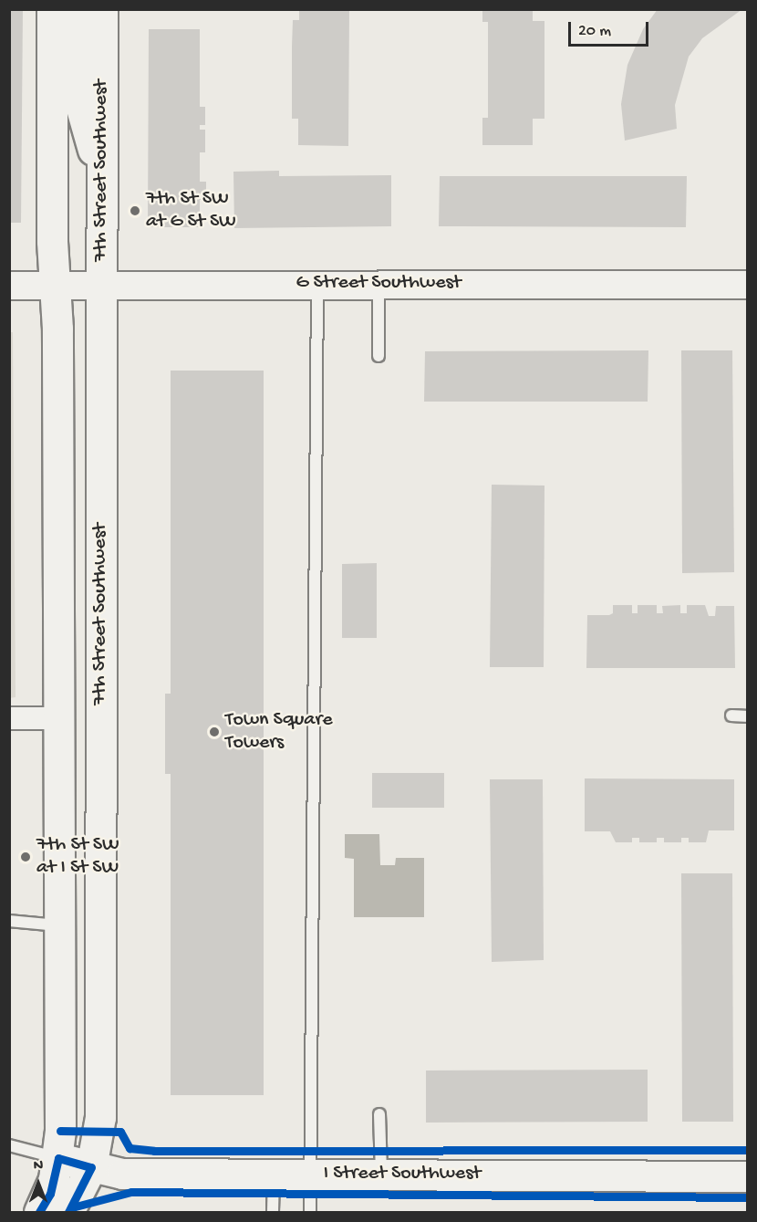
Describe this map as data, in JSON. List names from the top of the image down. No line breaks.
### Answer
{"streets":{"main road":["7th Street Southwest","I Street Southwest"],"street":["G Street Southwest"]},"crossings":[["7th Street Southwest","G Street Southwest"],["7th Street Southwest","I Street Southwest"]],"places":["7th St SW at G St SW","Town Square Towers","7th St SW at I St SW"],"scale_bar":"20 m","north":"top"}
